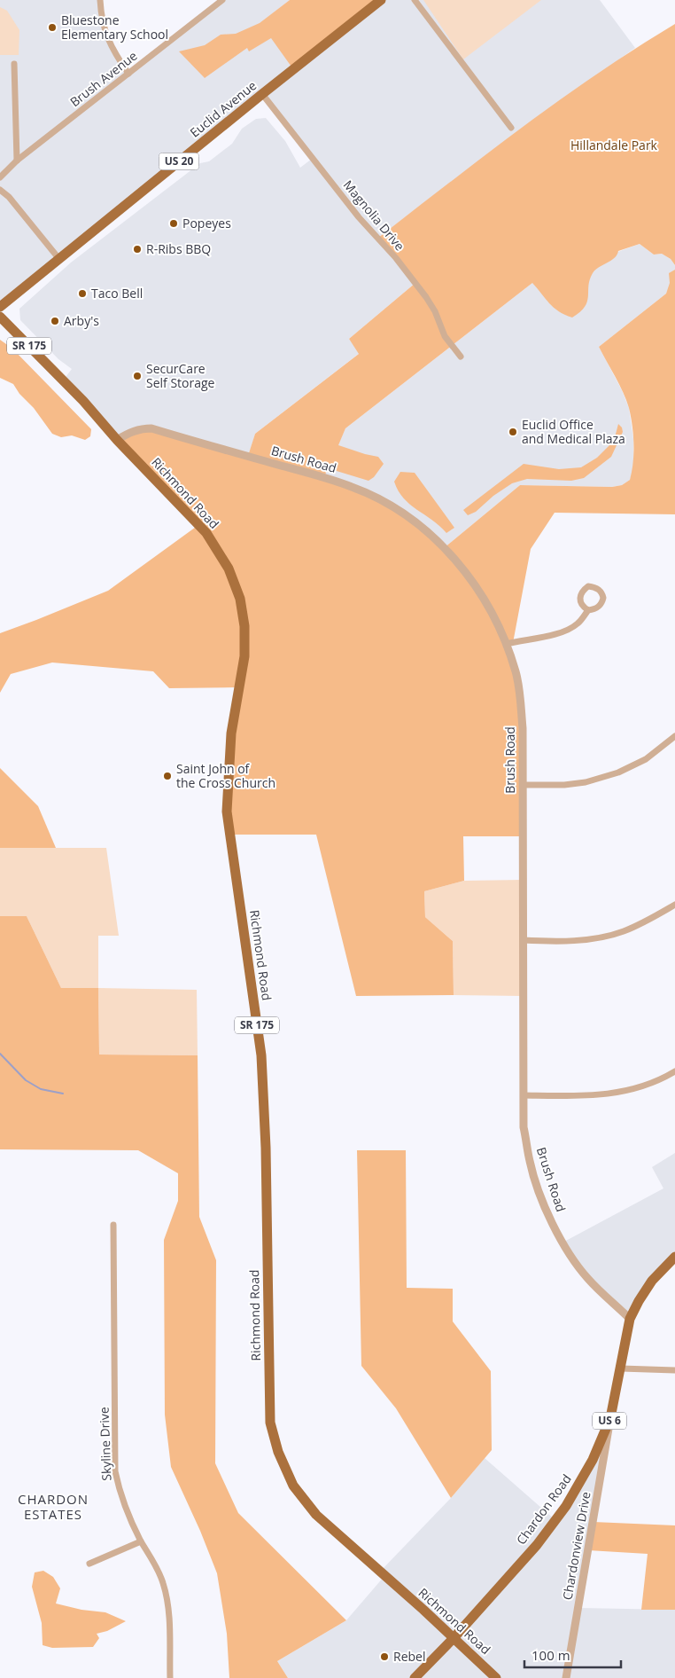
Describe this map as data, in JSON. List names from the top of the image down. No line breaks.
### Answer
{"streets":{"main road":["Euclid Avenue","US 20","SR 175","Richmond Road","US 6","Chardon Road"],"street":["Brush Avenue","Magnolia Drive","Brush Road","Skyline Drive","Chardonview Drive"]},"crossings":[["Euclid Avenue","Magnolia Drive"],["Brush Road","Richmond Road"],["Brush Road","Chardon Road"],["Richmond Road","Chardon Road"],["Chardon Road","Chardonview Drive"]],"districts":["CHARDON ESTATES"],"parks":["Hillandale Park"],"places":["Bluestone Elementary School","Popeyes","R-Ribs BBQ","Taco Bell","Arby's","SecurCare Self Storage","Euclid Office and Medical Plaza","Saint John of the Cross Church","Rebel"],"scale_bar":"100 m"}
